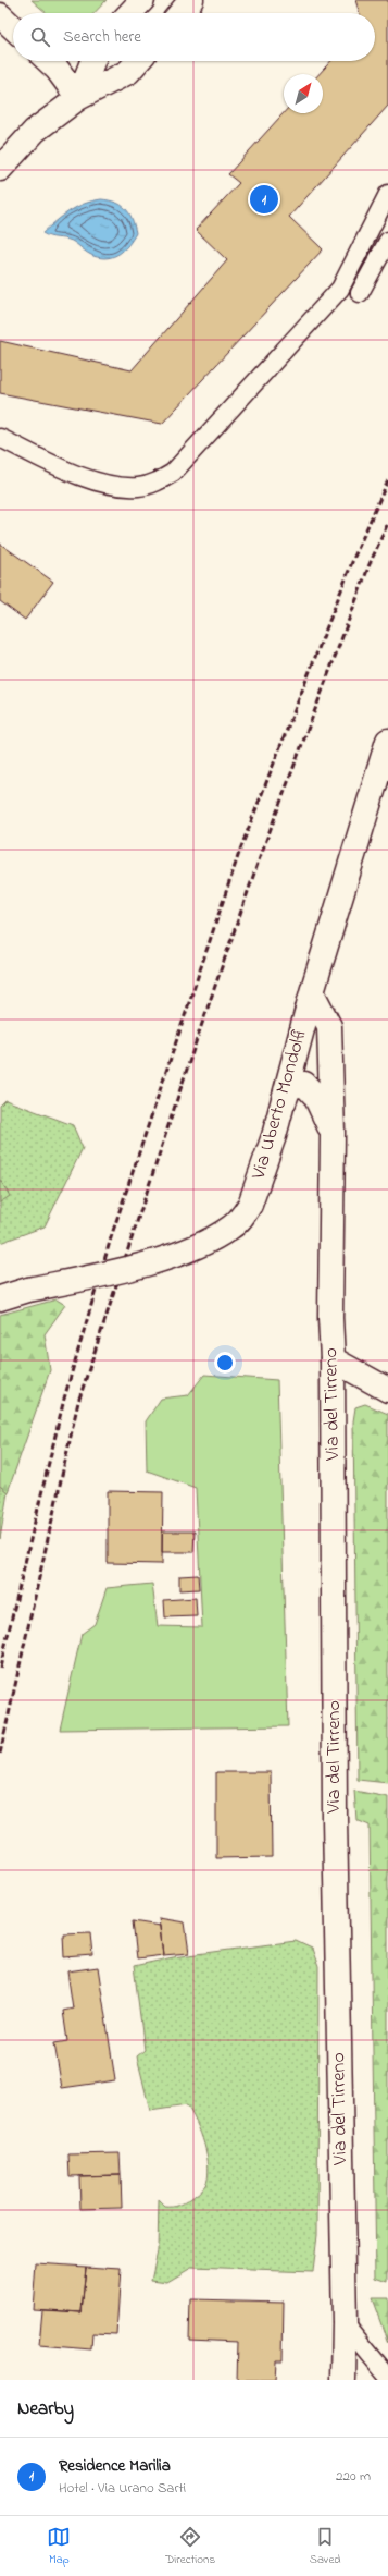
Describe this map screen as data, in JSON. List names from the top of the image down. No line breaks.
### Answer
{"streets":{"street":["Via Uberto Mondolfi","Via del Tirreno"]},"crossings":[["Via Uberto Mondolfi","Via del Tirreno"]],"north":"top right","page":{"search":"Search here","pins":"1","heading":"Nearby","list":[{"mark":"1","name":"Residence Marilia","note":"Hotel · Via Urano Sarti","value":"220 m"}],"nav":["Map","Directions","Saved"]}}
